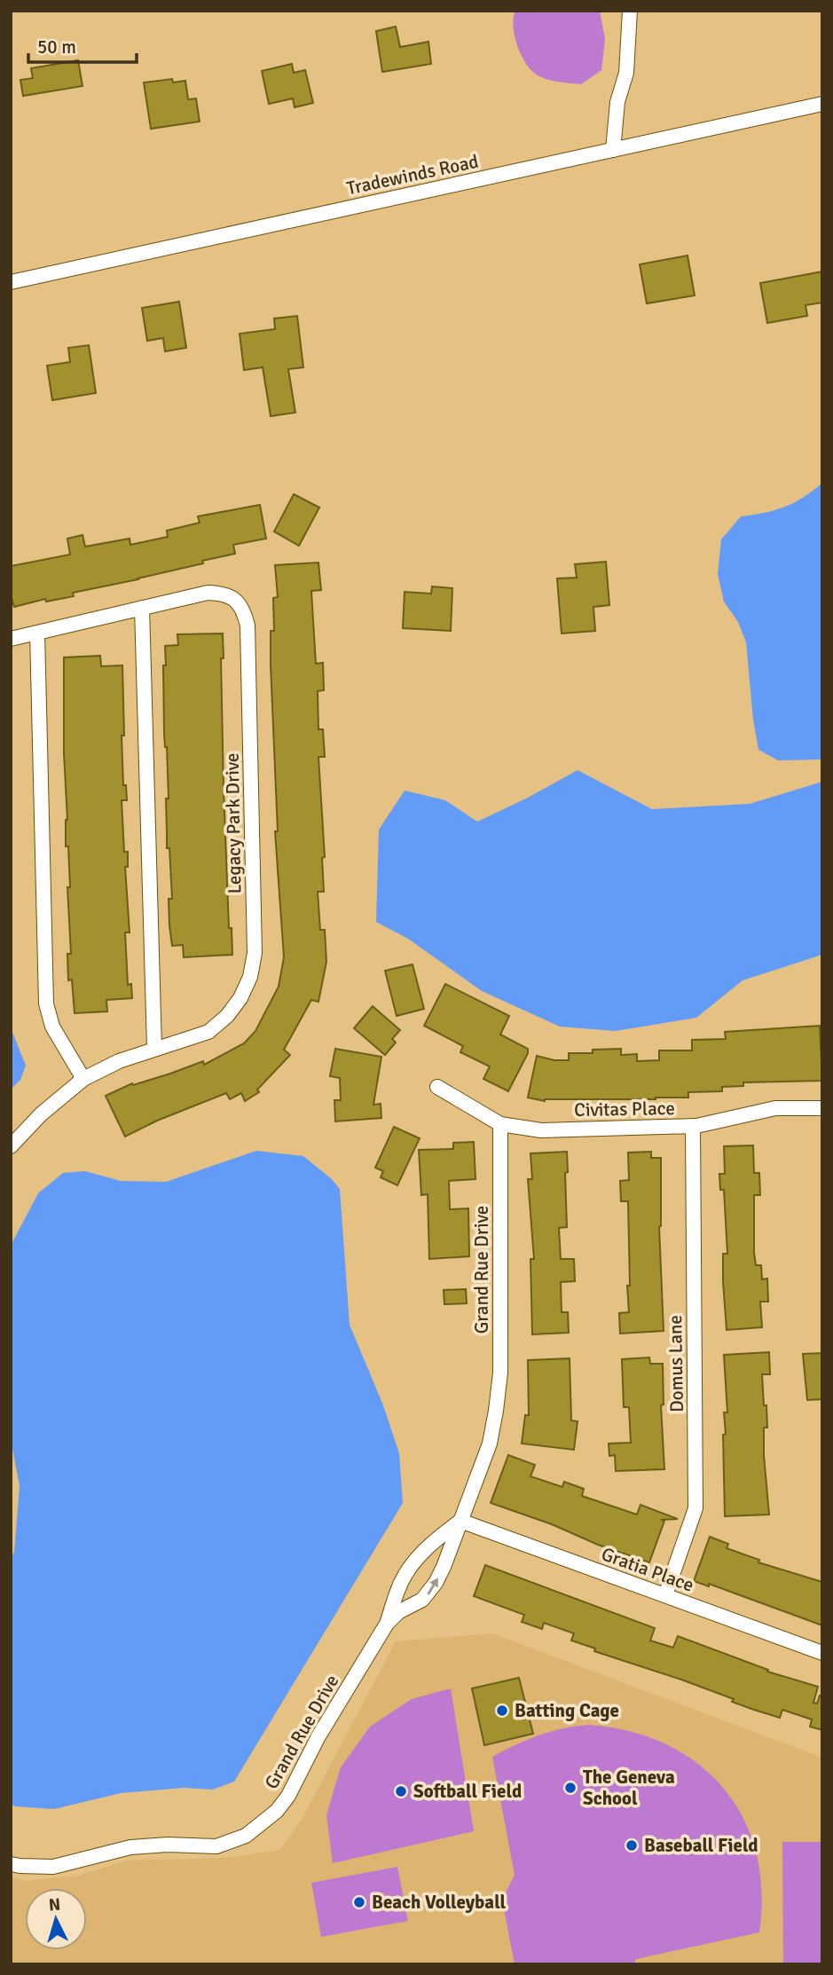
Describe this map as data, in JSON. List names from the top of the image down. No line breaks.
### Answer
{"streets":{"street":["Tradewinds Road","Legacy Park Drive","Civitas Place","Grand Rue Drive","Domus Lane","Gratia Place"]},"crossings":[["Civitas Place","Grand Rue Drive"],["Civitas Place","Domus Lane"],["Grand Rue Drive","Gratia Place"],["Domus Lane","Gratia Place"]],"places":["Batting Cage","The Geneva School","Softball Field","Baseball Field","Beach Volleyball"],"scale_bar":"50 m","north":"top"}
